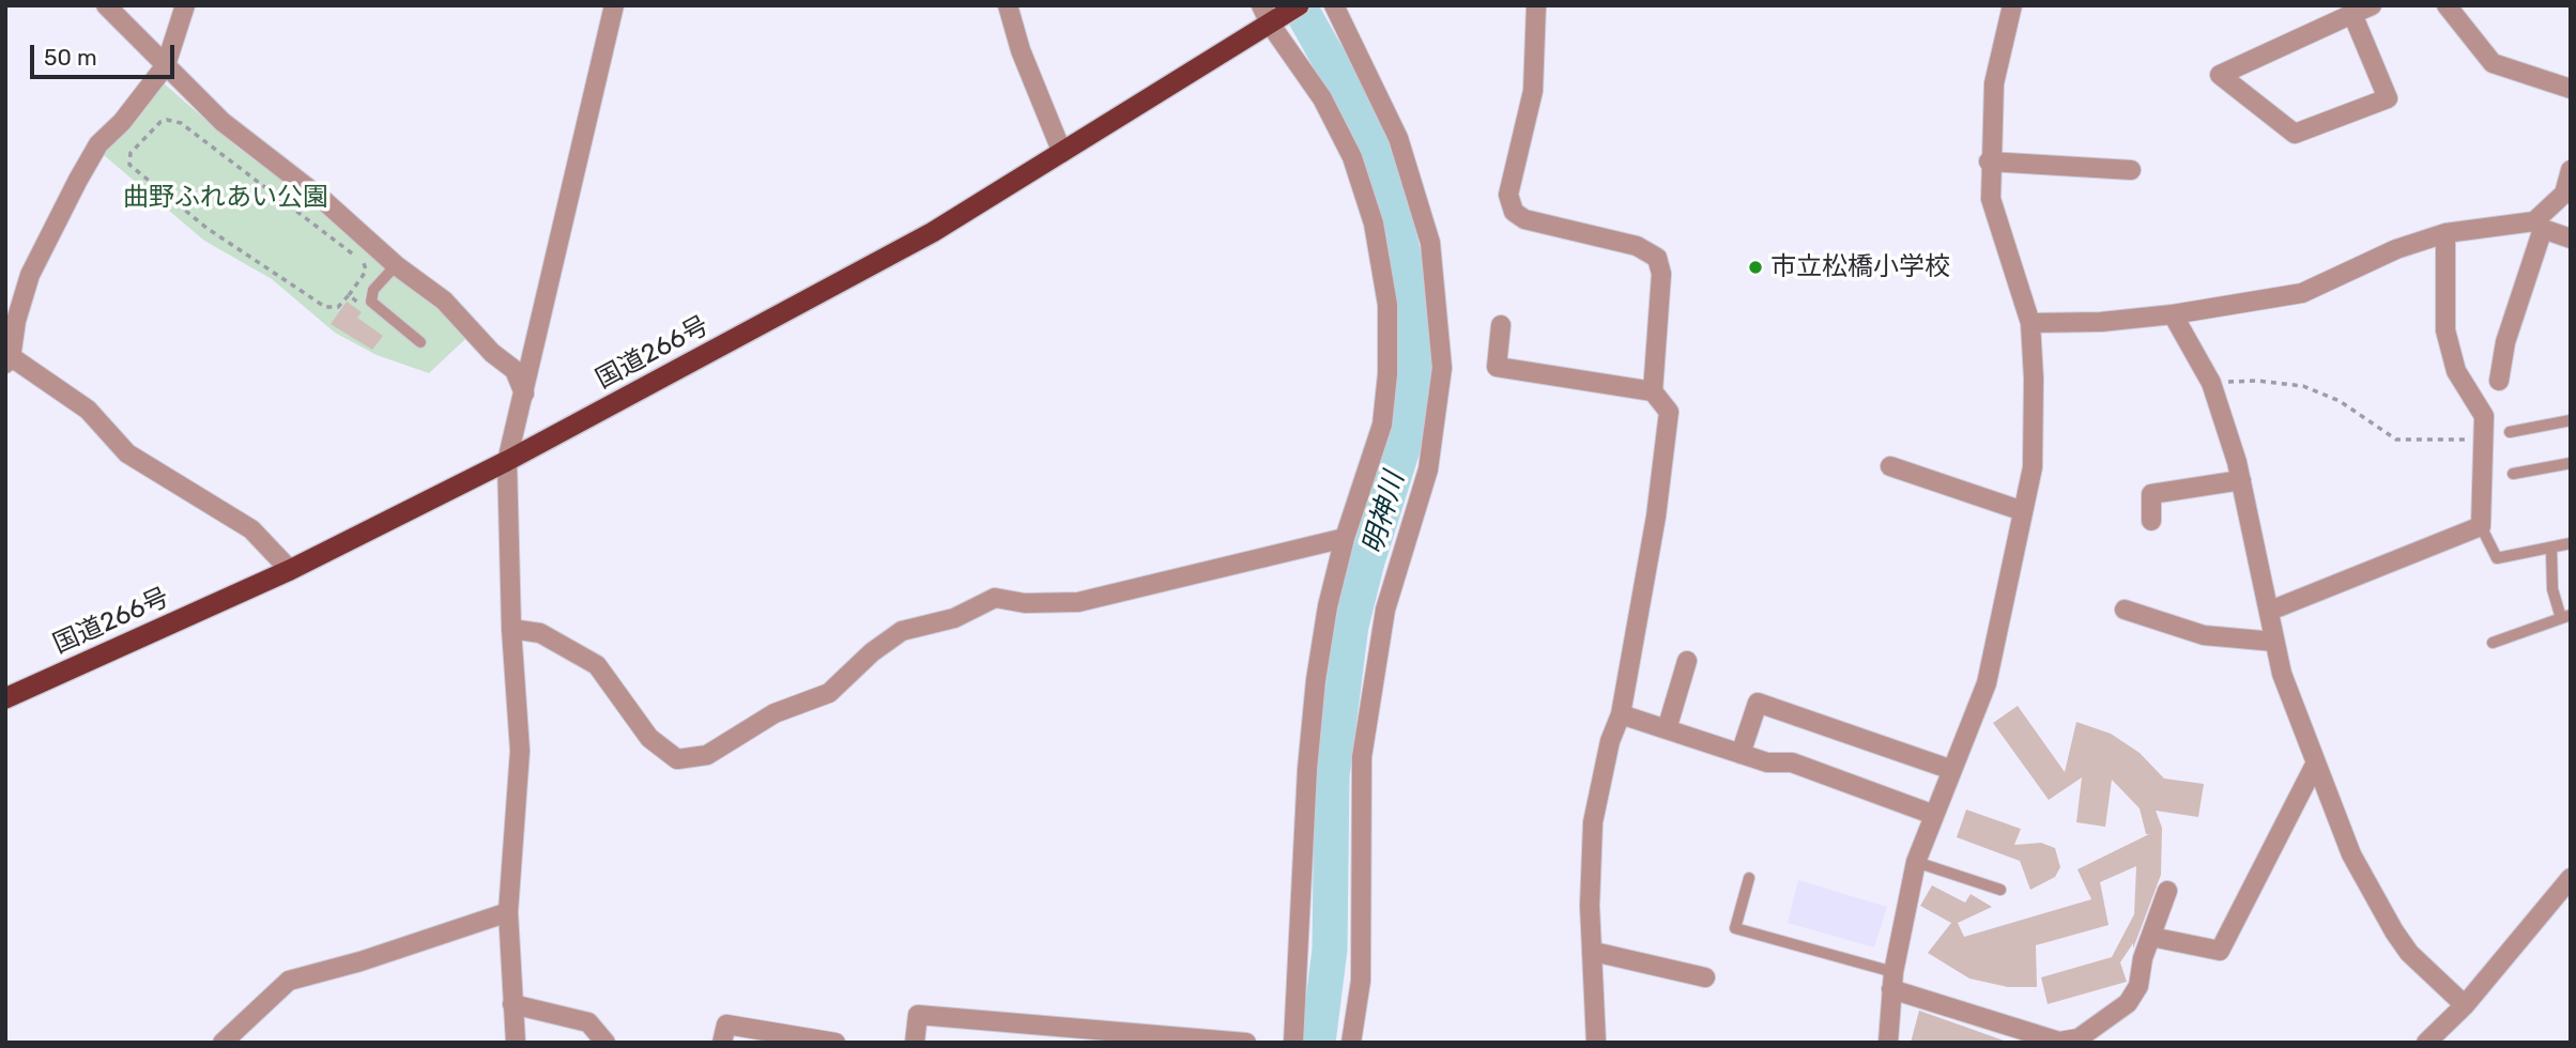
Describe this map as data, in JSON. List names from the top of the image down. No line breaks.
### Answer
{"streets":{"highway":["国道266号"]},"water":["明神川"],"parks":["曲野ふれあい公園"],"places":["市立松橋小学校"],"scale_bar":"50 m"}
